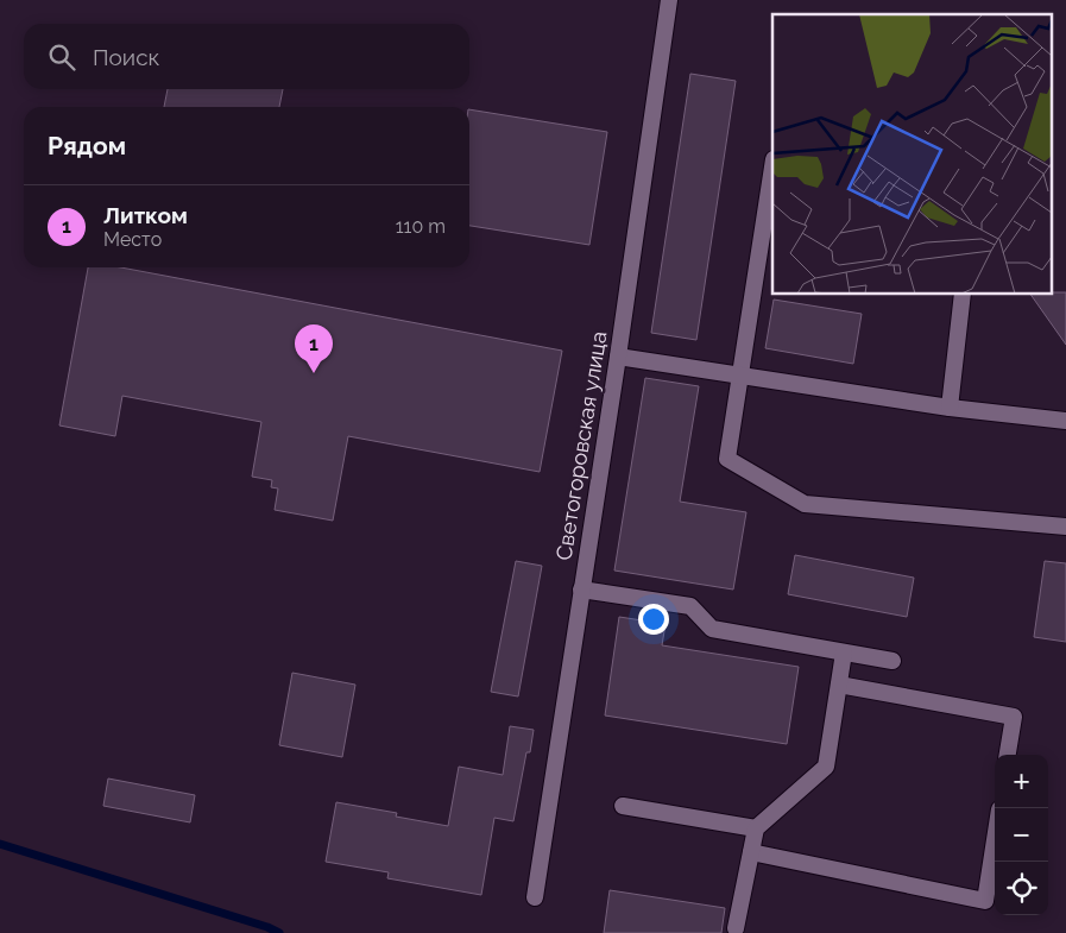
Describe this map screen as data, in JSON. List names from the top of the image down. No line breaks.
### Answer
{"streets":{"street":["Светогоровская улица"]},"page":{"search":"Поиск","heading":"Рядом","list":[{"mark":"1","name":"Литком","note":"Место","value":"110 m"}],"pins":"1","map_buttons":["+","−"]}}
